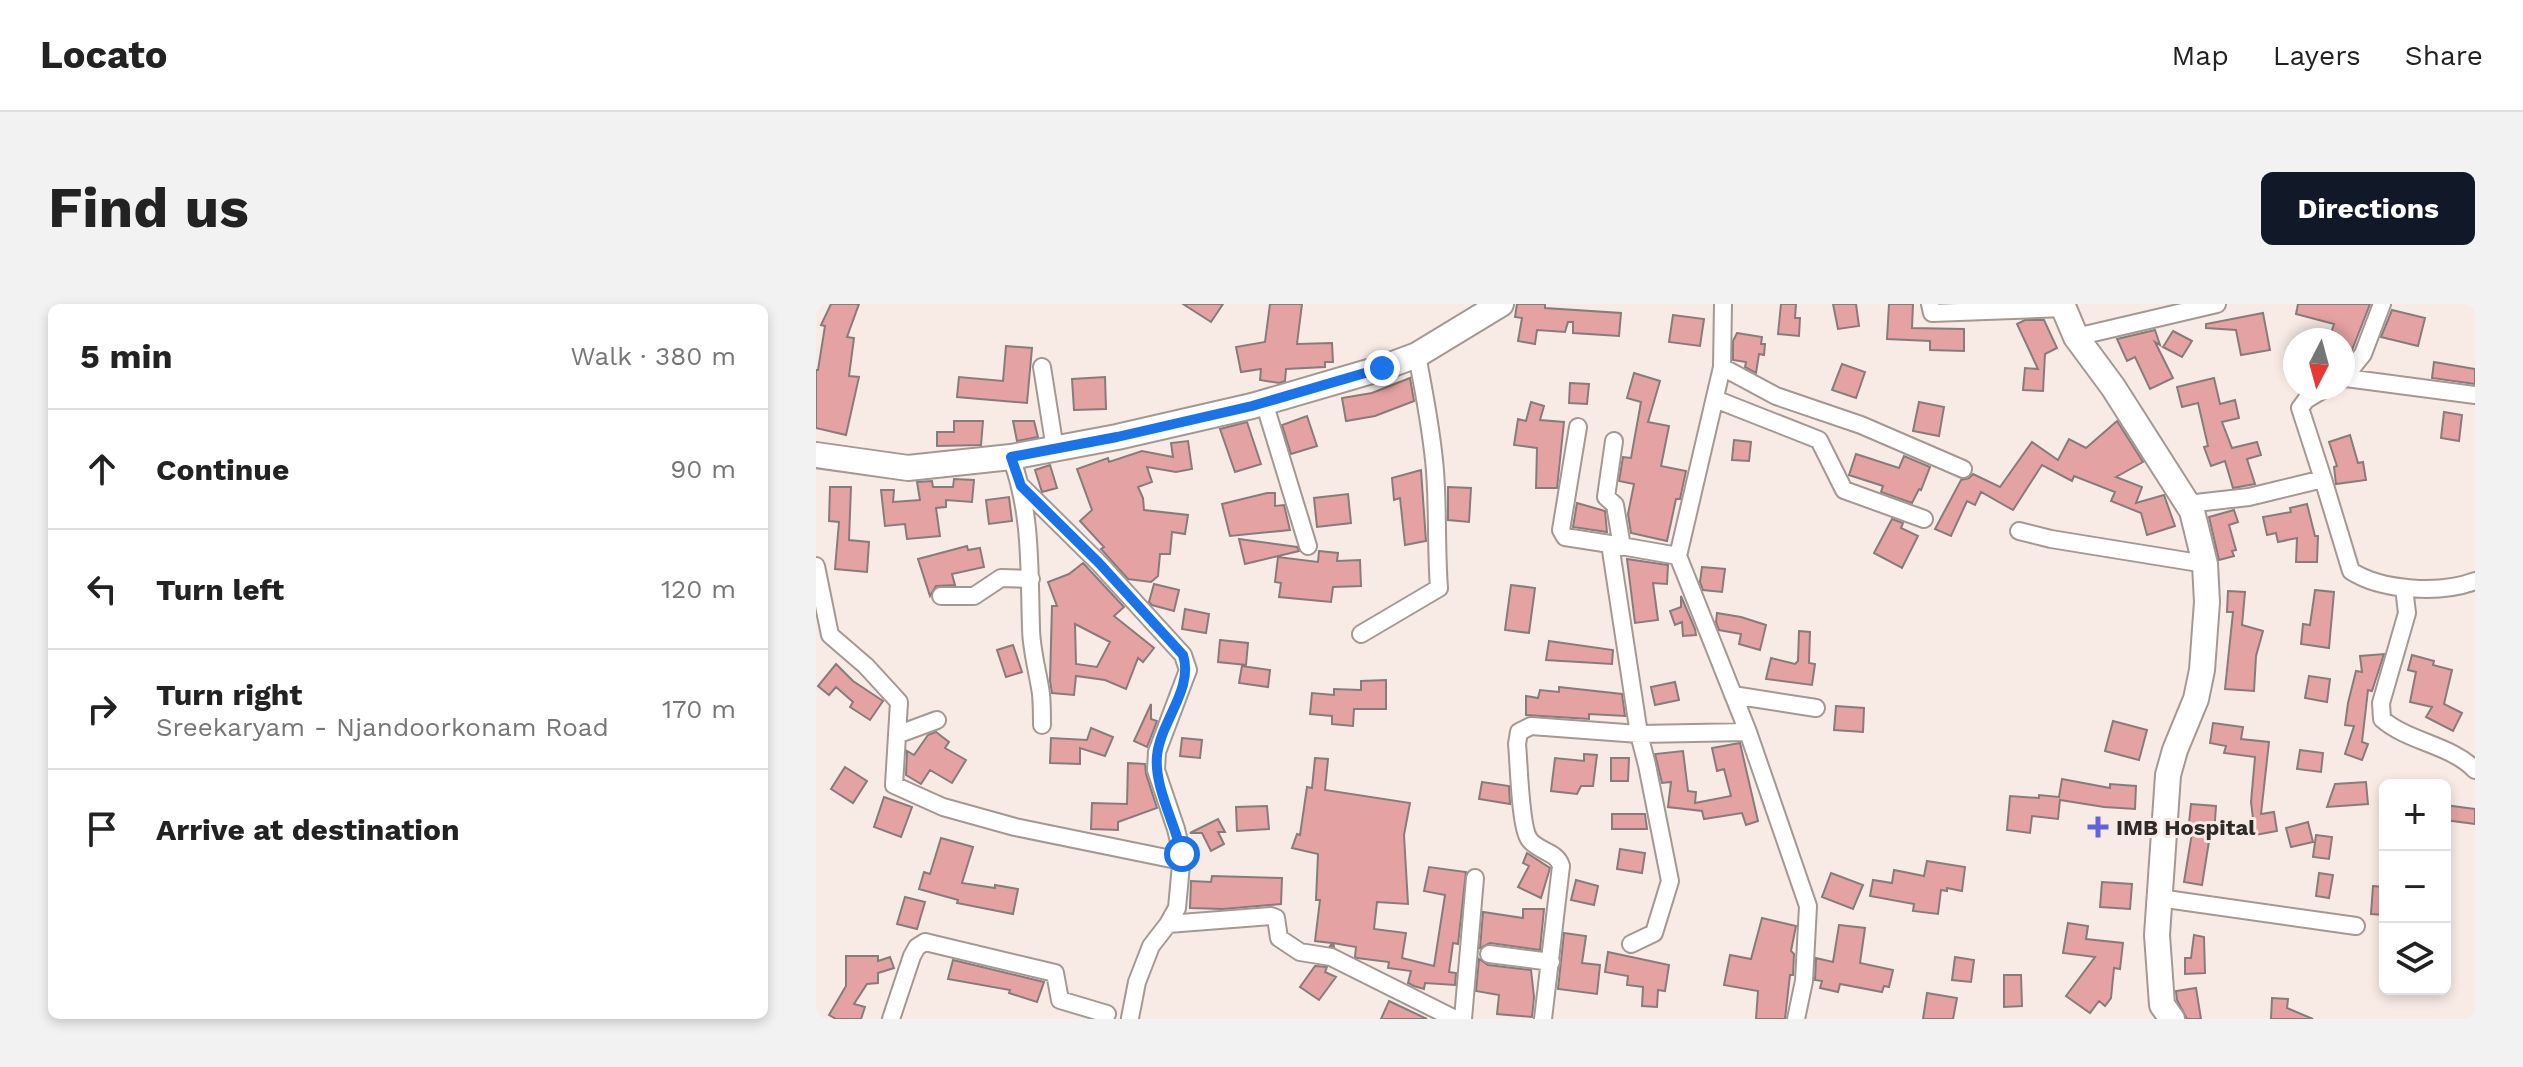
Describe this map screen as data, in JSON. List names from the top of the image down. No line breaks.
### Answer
{"places":{"health":["IMB Hospital"]},"north":"bottom","page":{"header":"Locato","nav":["Map","Layers","Share"],"buttons":"Directions","title":"Find us","heading":["5 min","Walk · 380 m"],"list":[["Continue","90 m"],["Turn left","120 m"],["Turn right","Sreekaryam - Njandoorkonam Road","170 m"],"Arrive at destination"],"map_buttons":["+","−"]}}
